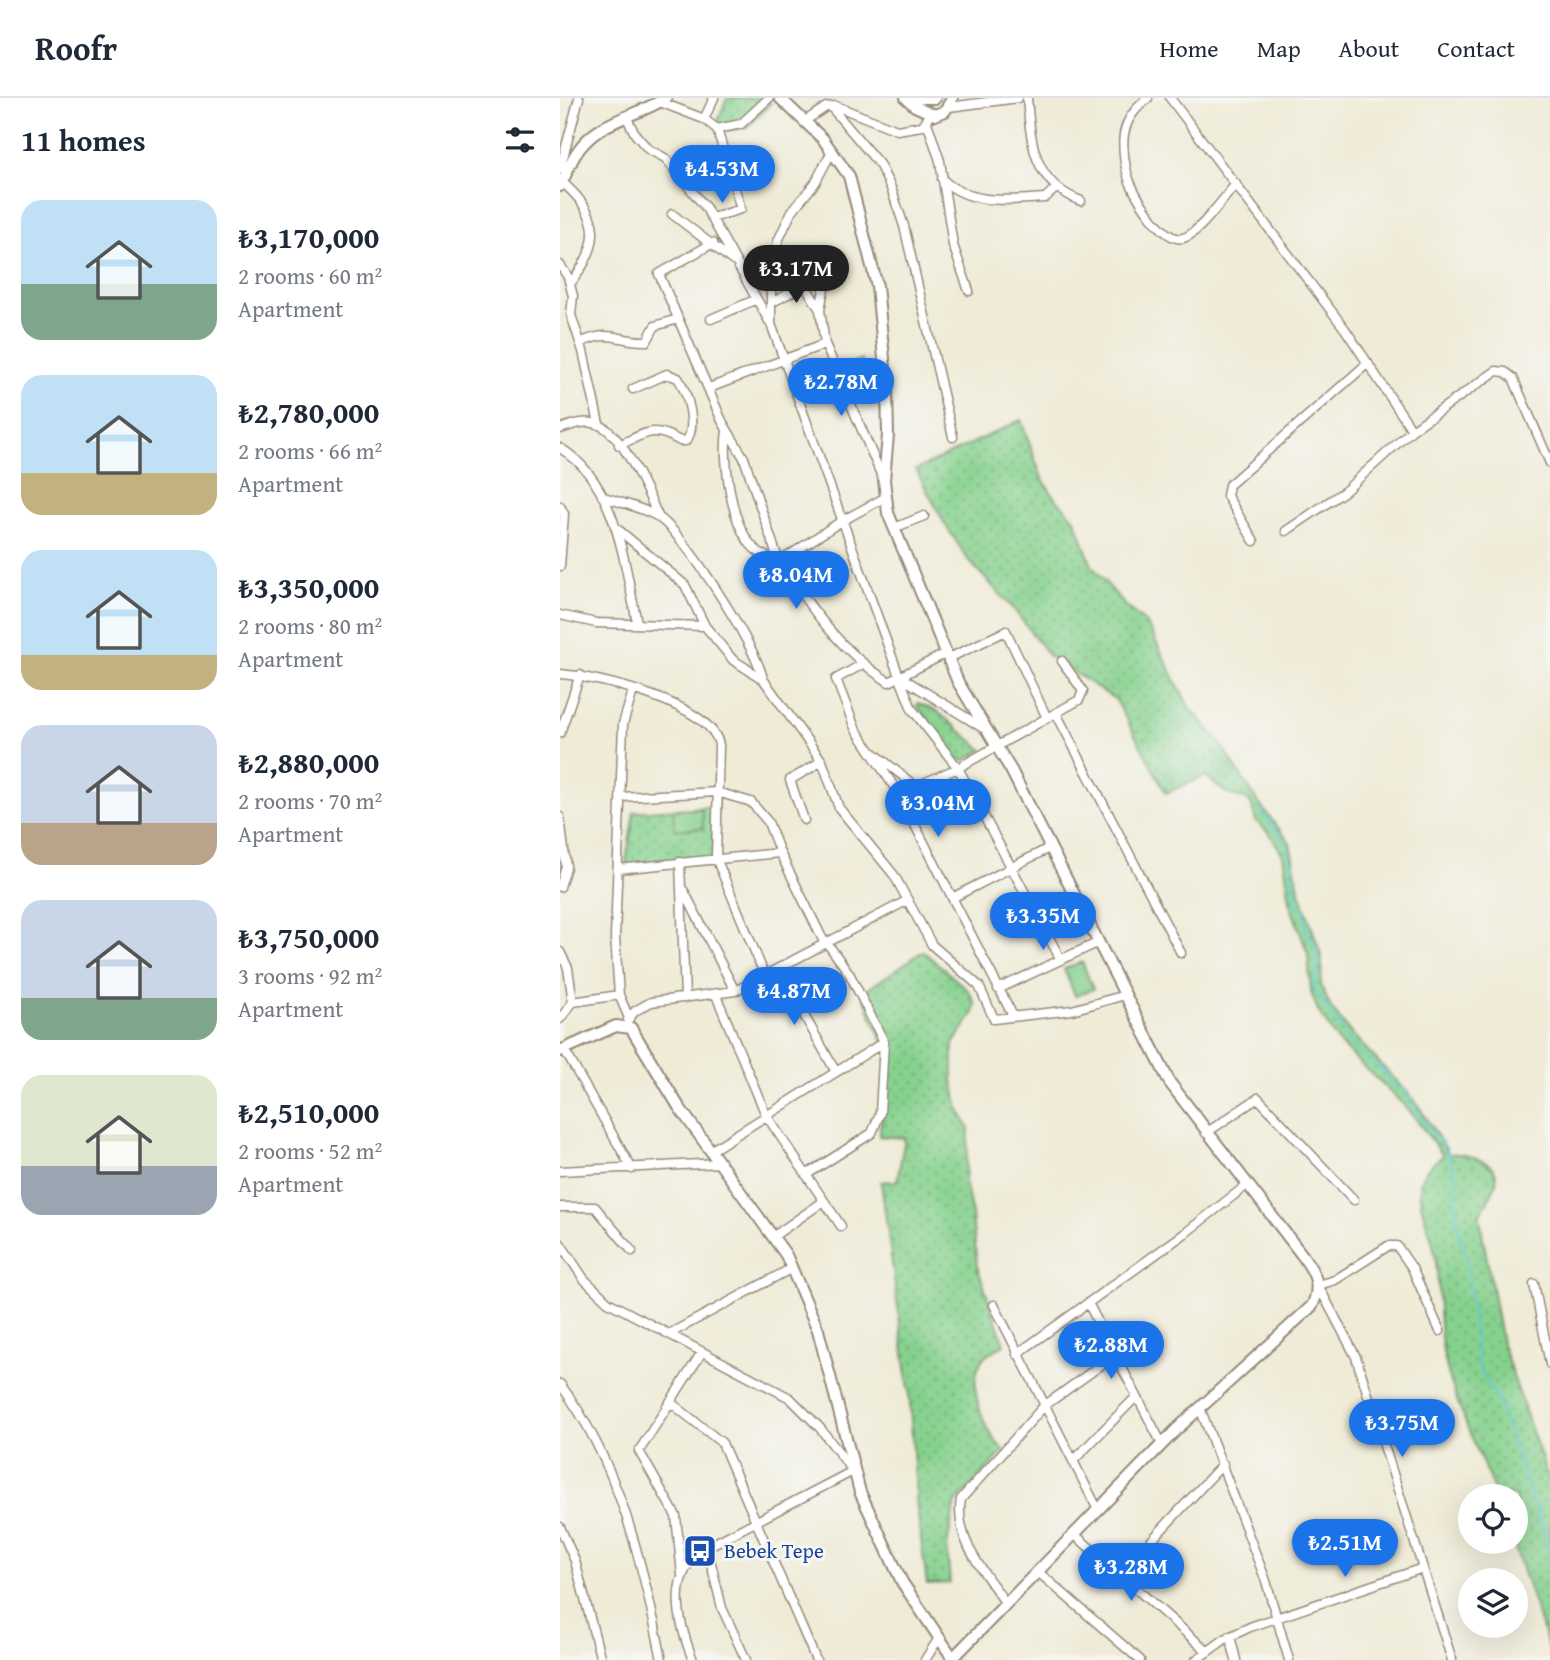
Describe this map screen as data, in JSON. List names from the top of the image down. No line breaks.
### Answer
{"places":{"bus stop":["Bebek Tepe"]},"page":{"header":"Roofr","nav":["Home","Map","About","Contact"],"heading":"11 homes","price":["₺4.53M","₺3.17M","₺2.78M","₺8.04M","₺3.04M","₺3.35M","₺4.87M","₺2.88M","₺3.75M","₺2.51M","₺3.28M"],"list":[{"name":"₺3,170,000","note":"2 rooms · 60 m² · Apartment"},{"name":"₺2,780,000","note":"2 rooms · 66 m² · Apartment"},{"name":"₺3,350,000","note":"2 rooms · 80 m² · Apartment"},{"name":"₺2,880,000","note":"2 rooms · 70 m² · Apartment"},{"name":"₺3,750,000","note":"3 rooms · 92 m² · Apartment"},{"name":"₺2,510,000","note":"2 rooms · 52 m² · Apartment"}]}}
